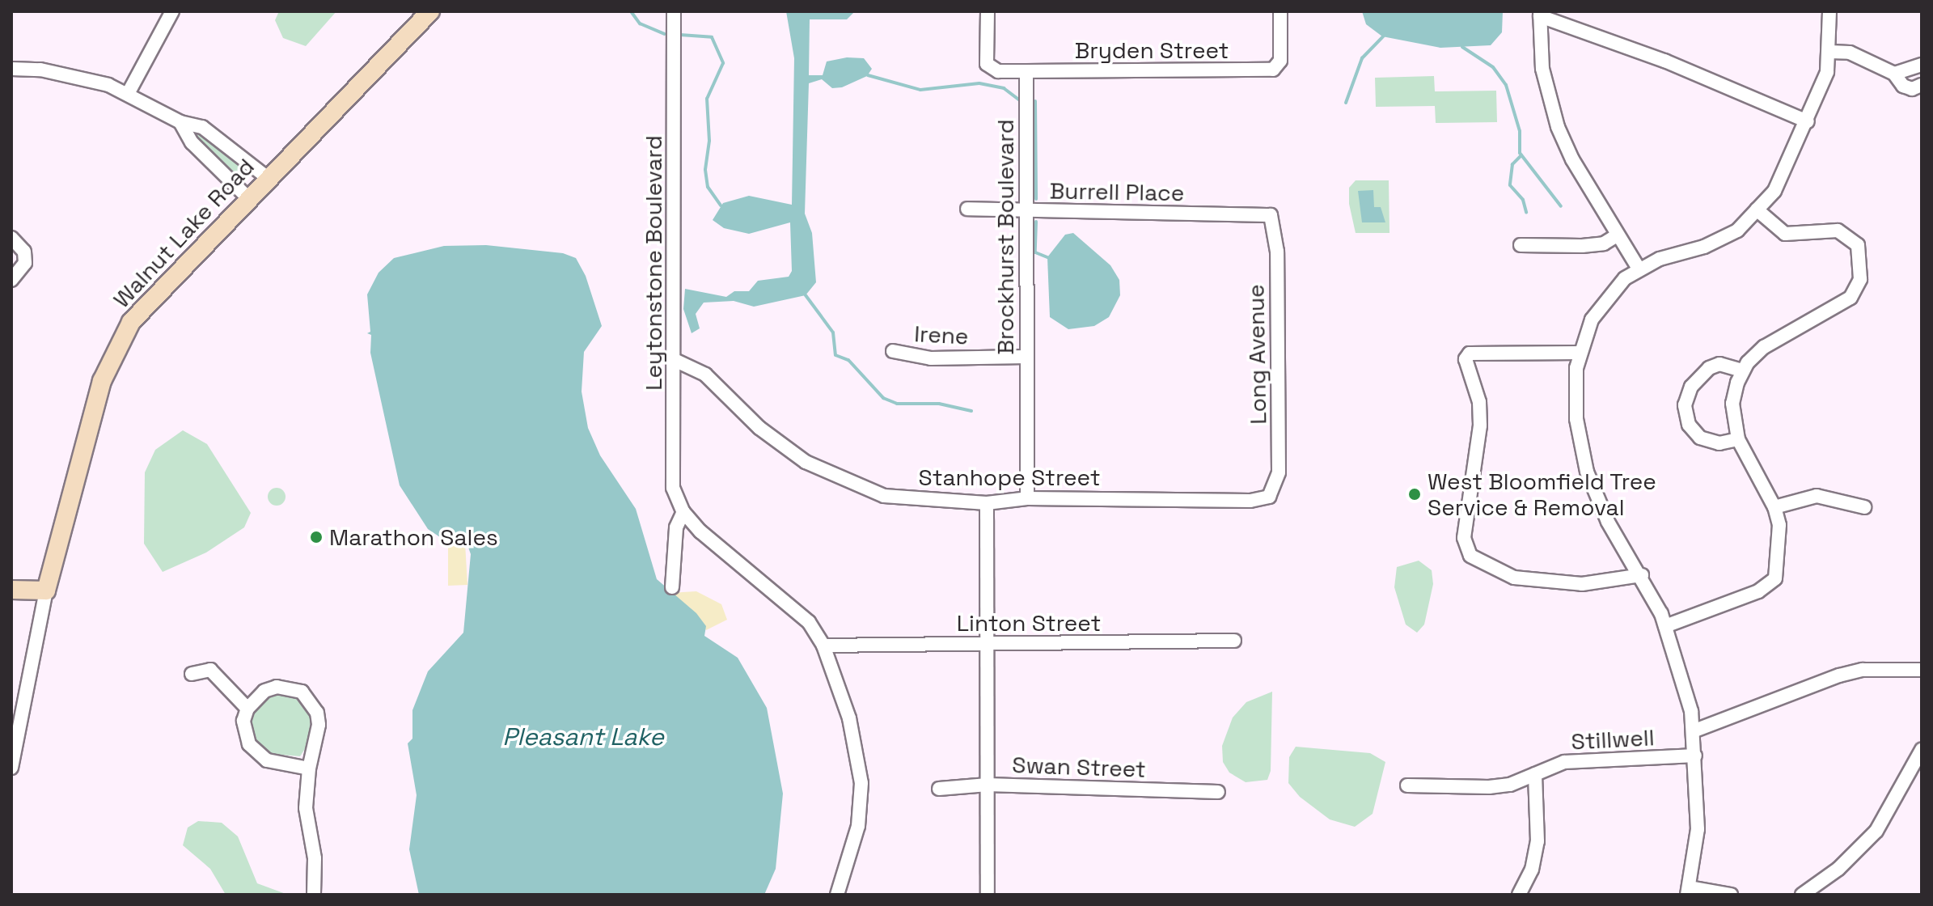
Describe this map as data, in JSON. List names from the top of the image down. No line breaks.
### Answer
{"streets":{"street":["Bryden Street","Burrell Place","Walnut Lake Road","Brockhurst Boulevard","Leytonstone Boulevard","Irene","Long Avenue","Stanhope Street","Linton Street","Stillwell","Swan Street"]},"crossings":[["Bryden Street","Brockhurst Boulevard"],["Burrell Place","Brockhurst Boulevard"],["Burrell Place","Long Avenue"],["Brockhurst Boulevard","Irene"],["Brockhurst Boulevard","Stanhope Street"],["Leytonstone Boulevard","Stanhope Street"],["Leytonstone Boulevard","Linton Street"],["Long Avenue","Stanhope Street"]],"water":["Pleasant Lake"],"places":["West Bloomfield Tree Service & Removal","Marathon Sales"]}
